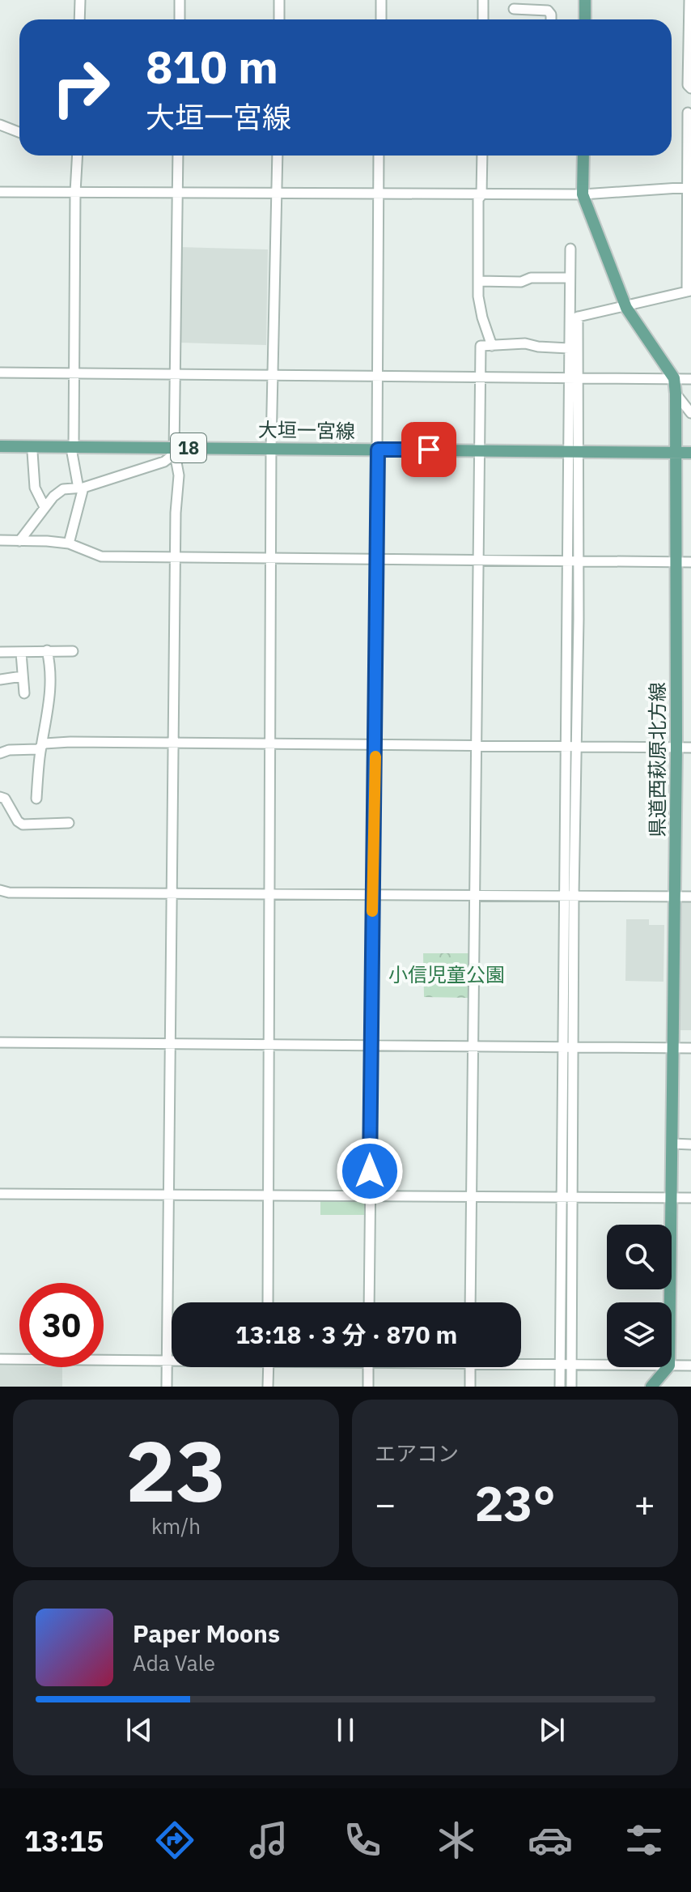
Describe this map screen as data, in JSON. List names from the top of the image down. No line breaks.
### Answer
{"streets":{"main road":["大垣一宮線","18","県道西萩原北方線"]},"crossings":[["大垣一宮線","県道西萩原北方線"]],"parks":["小信児童公園"],"page":{"turn":["810 m","大垣一宮線"],"limit":"30","trip":"13:18 · 3 分 · 870 m","tile":[["23","km/h"],"エアコン"],"heat":["−","23°","+"],"song":["Paper Moons","Ada Vale"],"tabs":"13:15"}}
